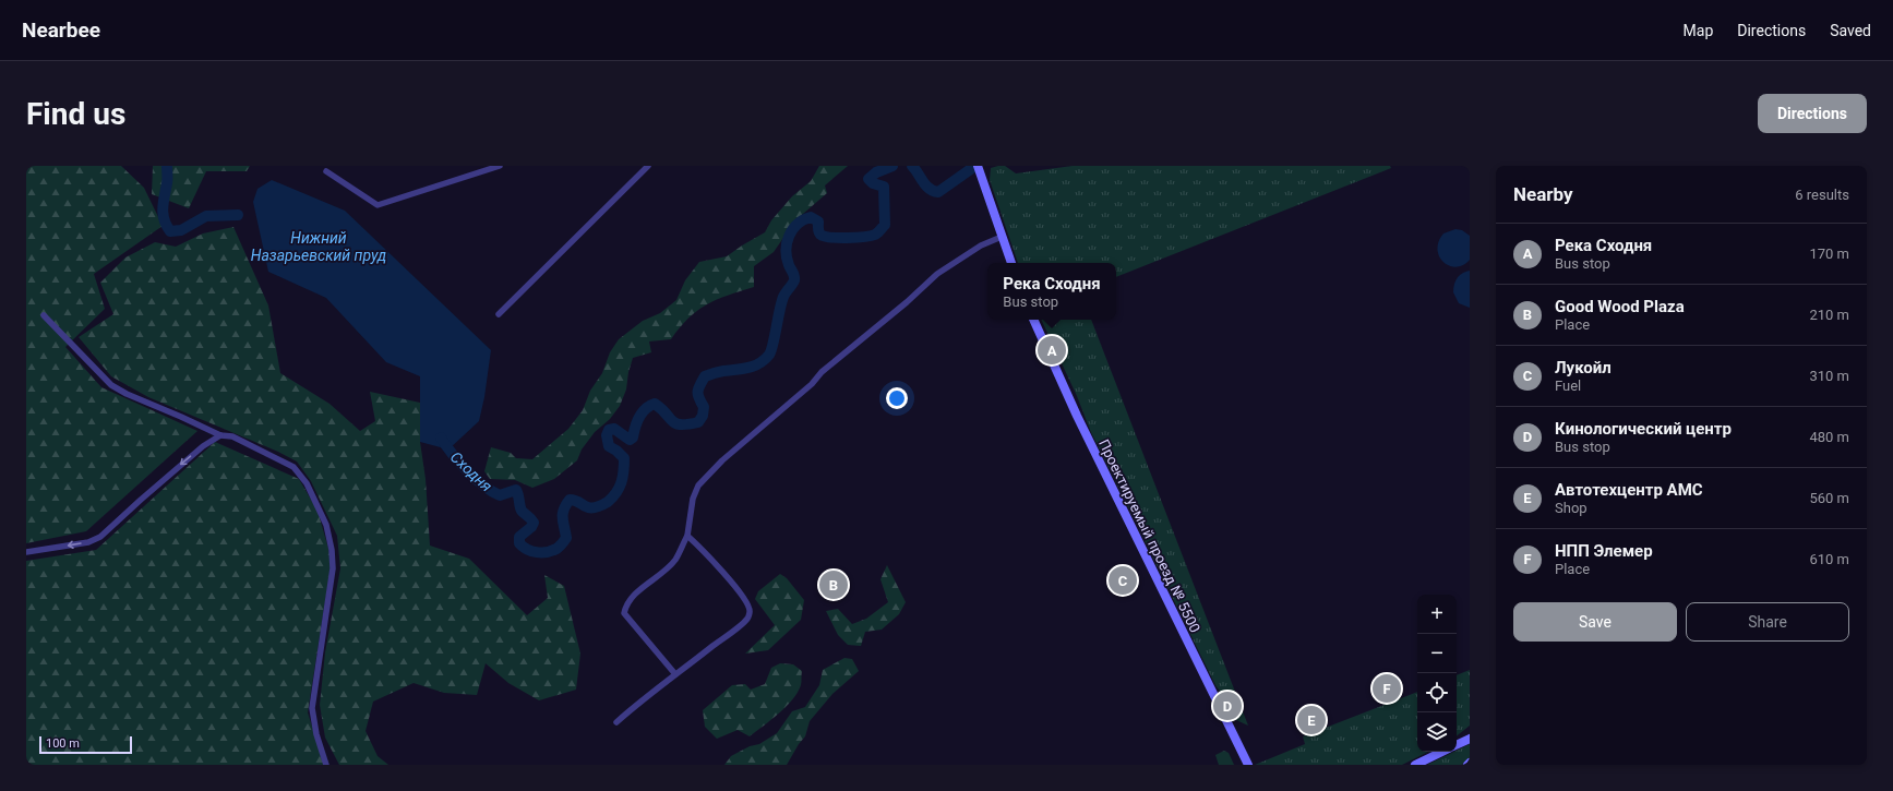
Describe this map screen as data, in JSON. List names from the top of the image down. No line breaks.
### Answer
{"streets":{"street":["Проектируемый проезд № 5500"]},"water":["Нижний Назарьевский пруд","Сходня"],"scale_bar":"100 m","page":{"header":"Nearbee","nav":["Map","Directions","Saved"],"buttons":["Directions",["Save","Share"]],"title":"Find us","heading":["Nearby","6 results"],"list":[{"mark":"A","name":"Река Сходня","note":"Bus stop","value":"170 m"},{"mark":"B","name":"Good Wood Plaza","note":"Place","value":"210 m"},{"mark":"C","name":"Лукойл","note":"Fuel","value":"310 m"},{"mark":"D","name":"Кинологический центр","note":"Bus stop","value":"480 m"},{"mark":"E","name":"Автотехцентр АМС","note":"Shop","value":"560 m"},{"mark":"F","name":"НПП Элемер","note":"Place","value":"610 m"}],"popup":["Река Сходня","Bus stop"],"pins":["A","C","B","F","D","E"],"map_buttons":["+","−"],"scale":"100 m"}}
